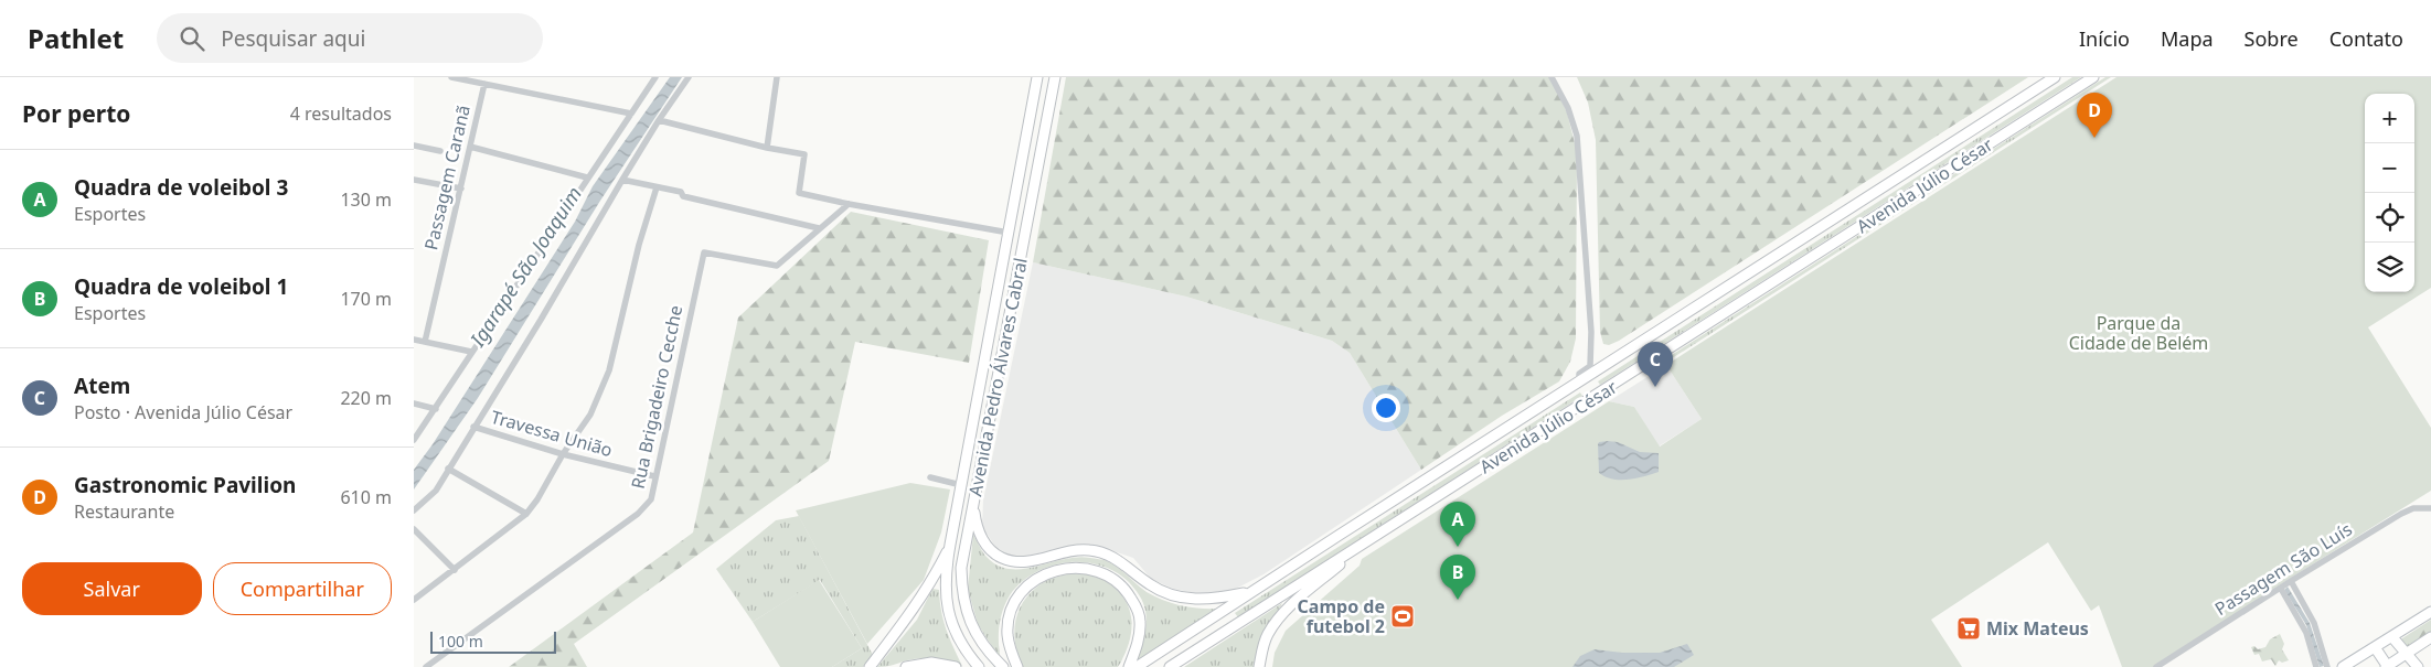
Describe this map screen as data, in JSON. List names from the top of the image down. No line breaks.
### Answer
{"streets":{"main road":["Avenida Júlio César","Avenida Pedro Álvares Cabral"],"street":["Passagem Caranã","Rua Brigadeiro Cecche","Travessa União","Passagem São Luís"]},"crossings":[["Rua Brigadeiro Cecche","Travessa União"]],"water":["Igarapé São Joaquim"],"parks":["Parque da Cidade de Belém"],"places":{"sports":["Campo de futebol 2"],"supermarket":["Mix Mateus"]},"scale_bar":"100 m","page":{"header":"Pathlet","search":"Pesquisar aqui","nav":["Início","Mapa","Sobre","Contato"],"heading":["Por perto","4 resultados"],"pins":["D","C","A","B"],"map_buttons":["+","−"],"list":[{"mark":"A","name":"Quadra de voleibol 3","note":"Esportes","value":"130 m"},{"mark":"B","name":"Quadra de voleibol 1","note":"Esportes","value":"170 m"},{"mark":"C","name":"Atem","note":"Posto · Avenida Júlio César","value":"220 m"},{"mark":"D","name":"Gastronomic Pavilion","note":"Restaurante","value":"610 m"}],"buttons":["Salvar","Compartilhar"],"scale":"100 m"}}
